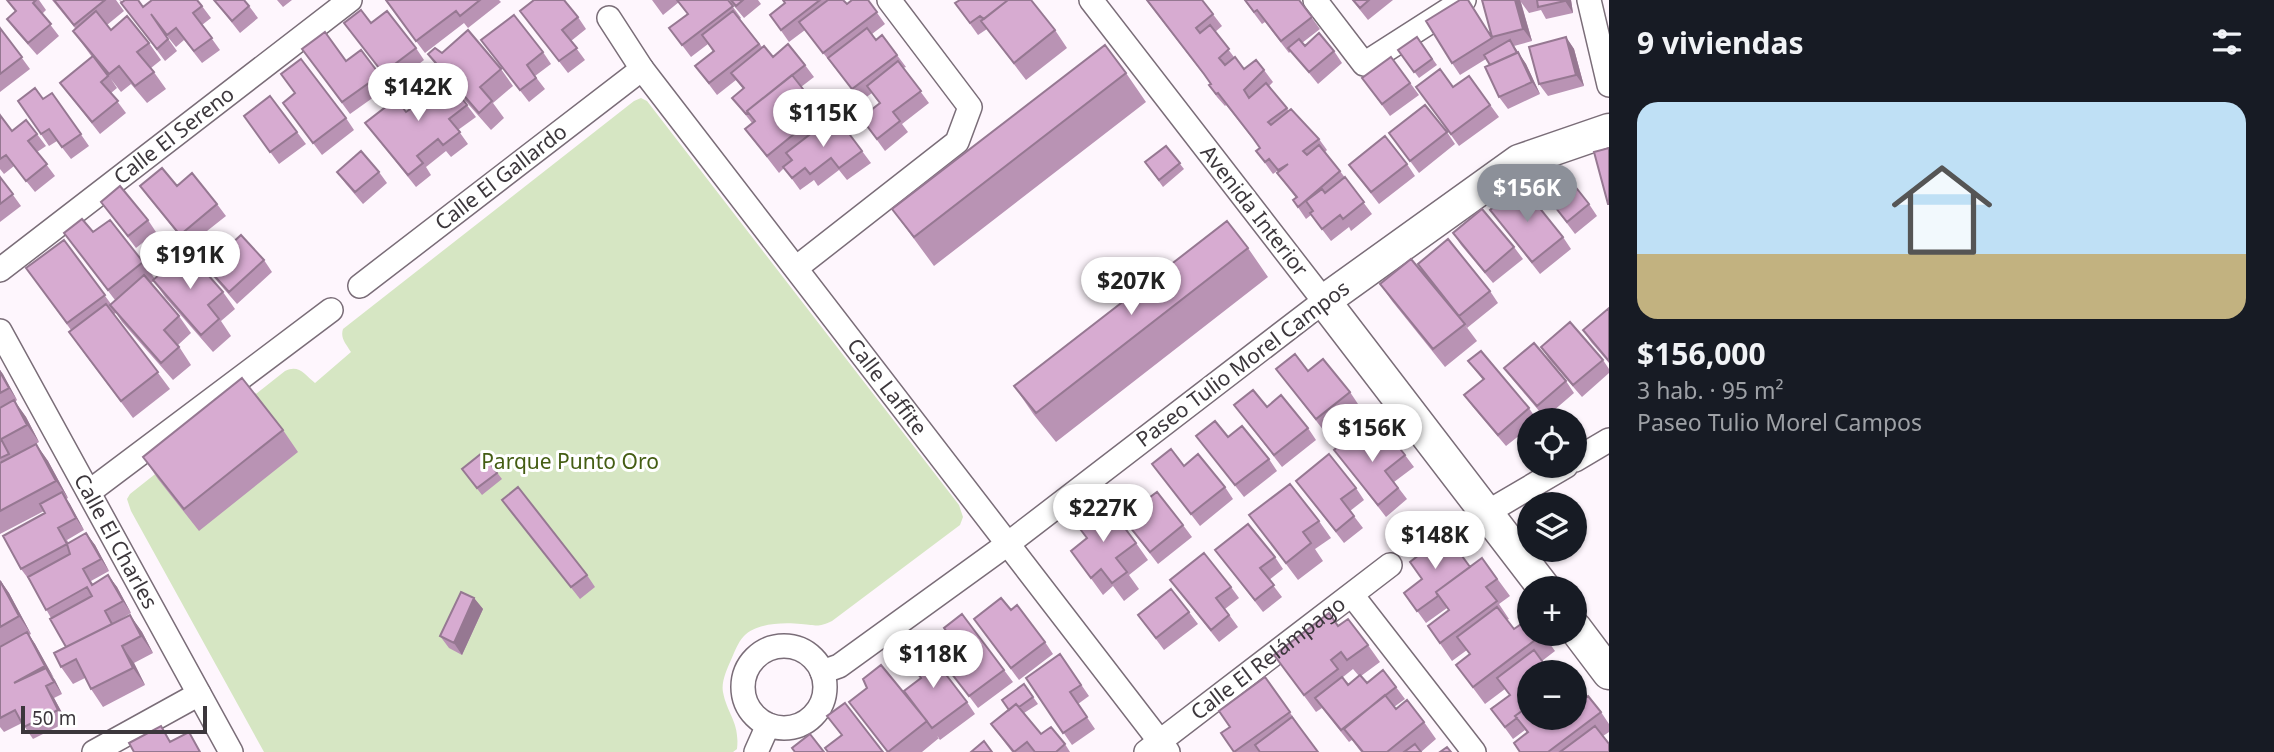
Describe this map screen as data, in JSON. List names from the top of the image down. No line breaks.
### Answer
{"streets":{"street":["Calle El Sereno","Calle El Gallardo","Avenida Interior","Paseo Tulio Morel Campos","Calle Laffite","Calle El Charles","Calle El Relámpago"]},"crossings":[["Calle El Gallardo","Calle Laffite"],["Avenida Interior","Paseo Tulio Morel Campos"],["Paseo Tulio Morel Campos","Calle Laffite"],["Calle Laffite","Calle El Relámpago"]],"parks":["Parque Punto Oro"],"scale_bar":"50 m","page":{"heading":"9 viviendas","price":["$142K","$115K","$156K","$191K","$207K","$156K","$227K","$148K","$118K"],"list":[{"name":"$156,000","note":"3 hab. · 95 m² · Paseo Tulio Morel Campos"}],"map_buttons":["+","−"],"scale":"50 m"}}
